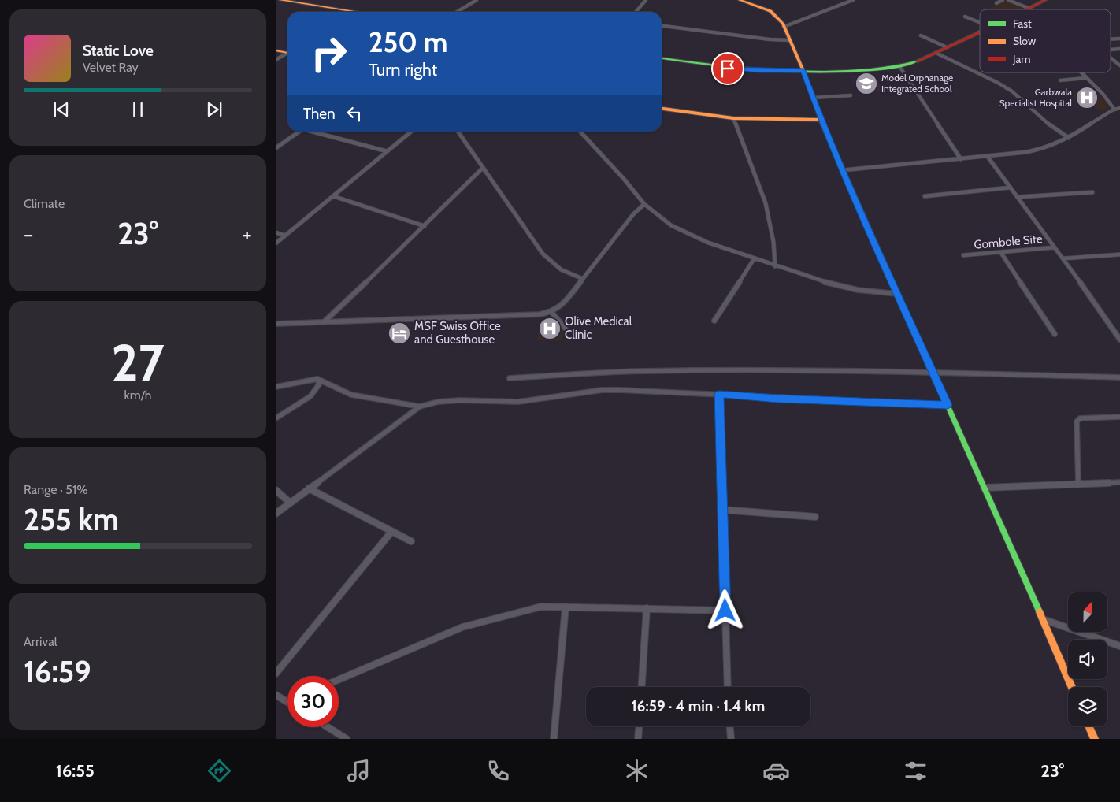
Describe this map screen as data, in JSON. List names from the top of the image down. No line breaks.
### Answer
{"streets":{"street":["Gombole Site"]},"places":{"school or university":["Model Orphanage Integrated School"],"hospital":["Garbwala Specialist Hospital","Olive Medical Clinic"],"hotel":["MSF Swiss Office and Guesthouse"]},"legend":["Fast","Slow","Jam"],"north":"top","page":{"turn":["250 m","Turn right"],"song":["Static Love","Velvet Ray"],"then":"Then","tile":["Climate",["27","km/h"],["Range · 51%","255 km"],["Arrival","16:59"]],"heat":["−","23°","+"],"limit":"30","trip":"16:59 · 4 min · 1.4 km","tabs":["16:55","23°"]}}
